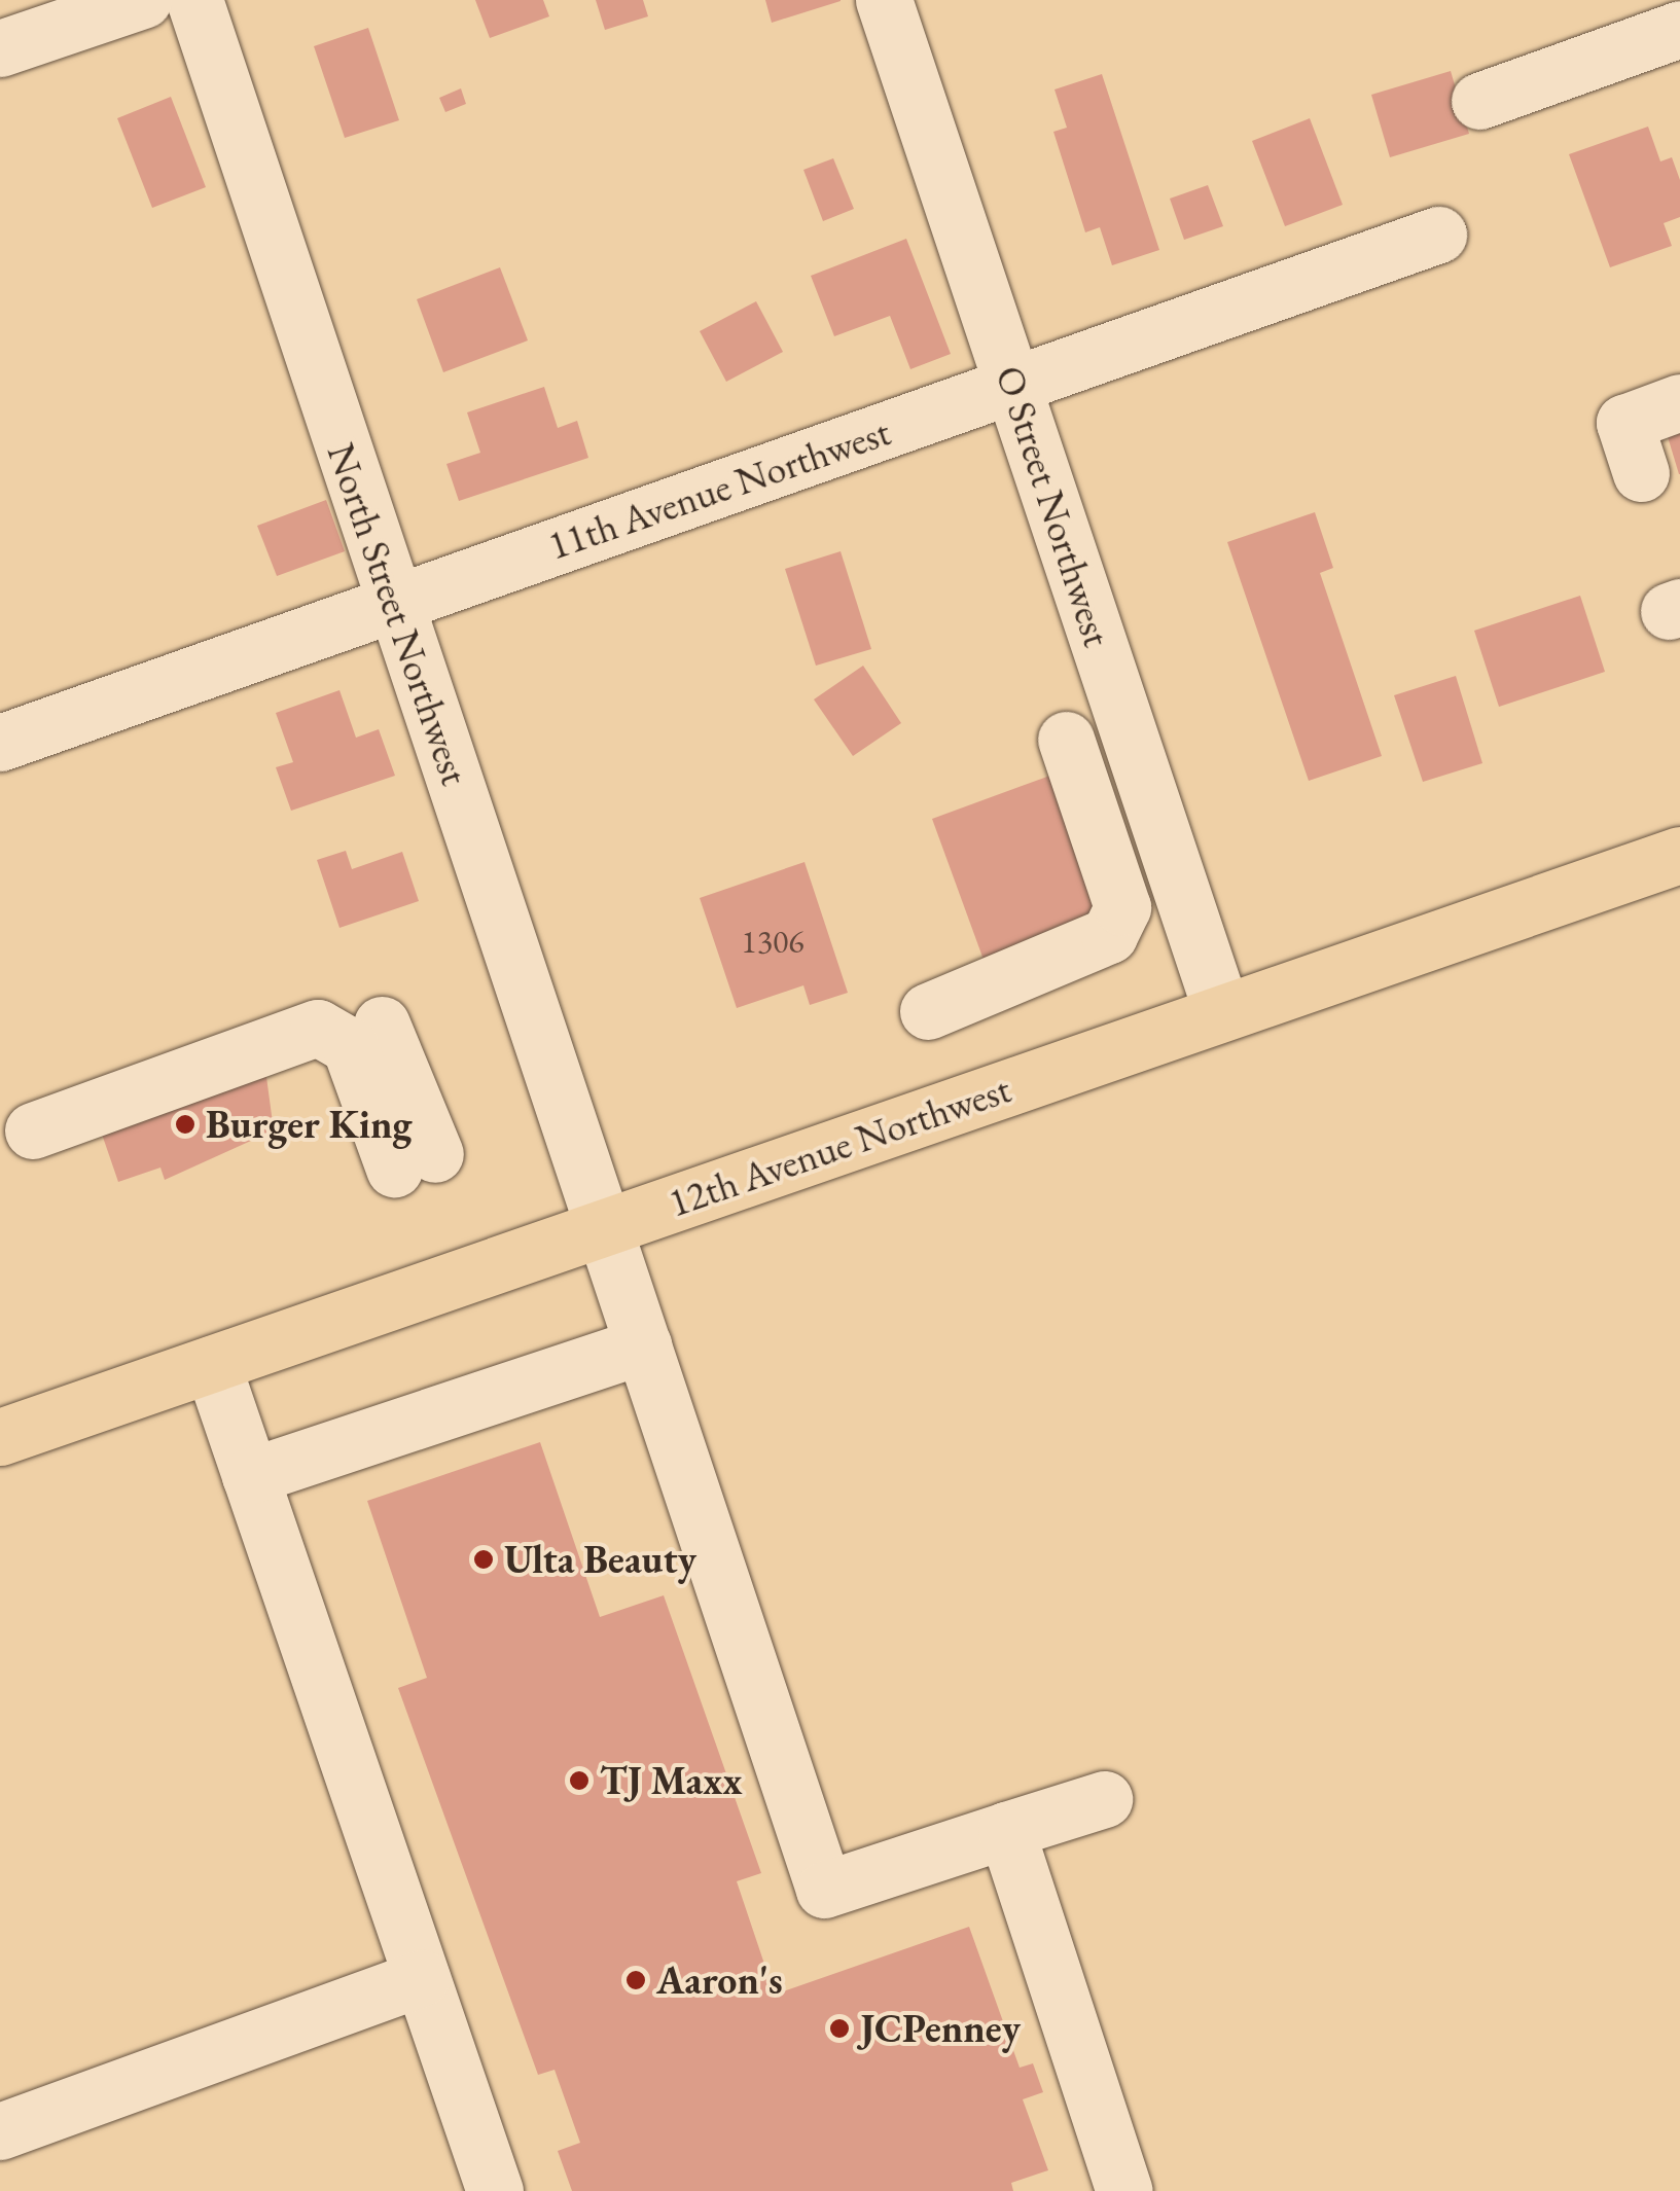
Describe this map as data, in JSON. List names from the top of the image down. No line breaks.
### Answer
{"streets":{"main road":["12th Avenue Northwest"],"street":["11th Avenue Northwest","O Street Northwest","North Street Northwest"]},"crossings":[["11th Avenue Northwest","O Street Northwest"],["11th Avenue Northwest","North Street Northwest"],["O Street Northwest","12th Avenue Northwest"],["North Street Northwest","12th Avenue Northwest"]],"places":["Burger King","Ulta Beauty","TJ Maxx","Aaron's","JCPenney"],"house_numbers":["1306"]}
